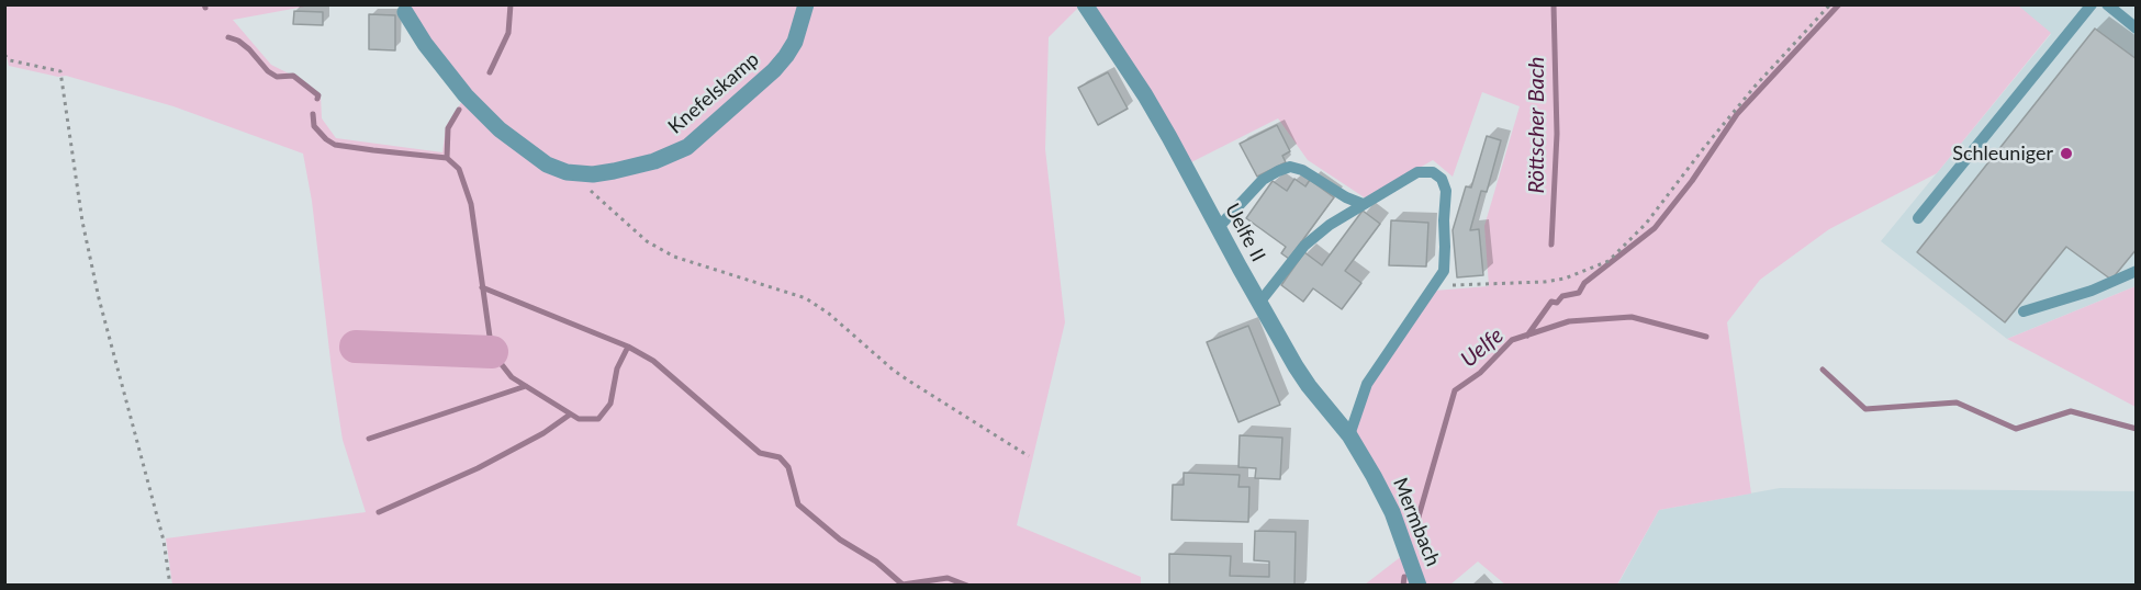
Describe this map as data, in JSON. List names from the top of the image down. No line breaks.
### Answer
{"streets":{"street":["Knefelskamp","Uelfe II","Mermbach"]},"crossings":[["Uelfe II","Mermbach"]],"water":["Röttscher Bach","Uelfe"],"places":["Schleuniger"]}
